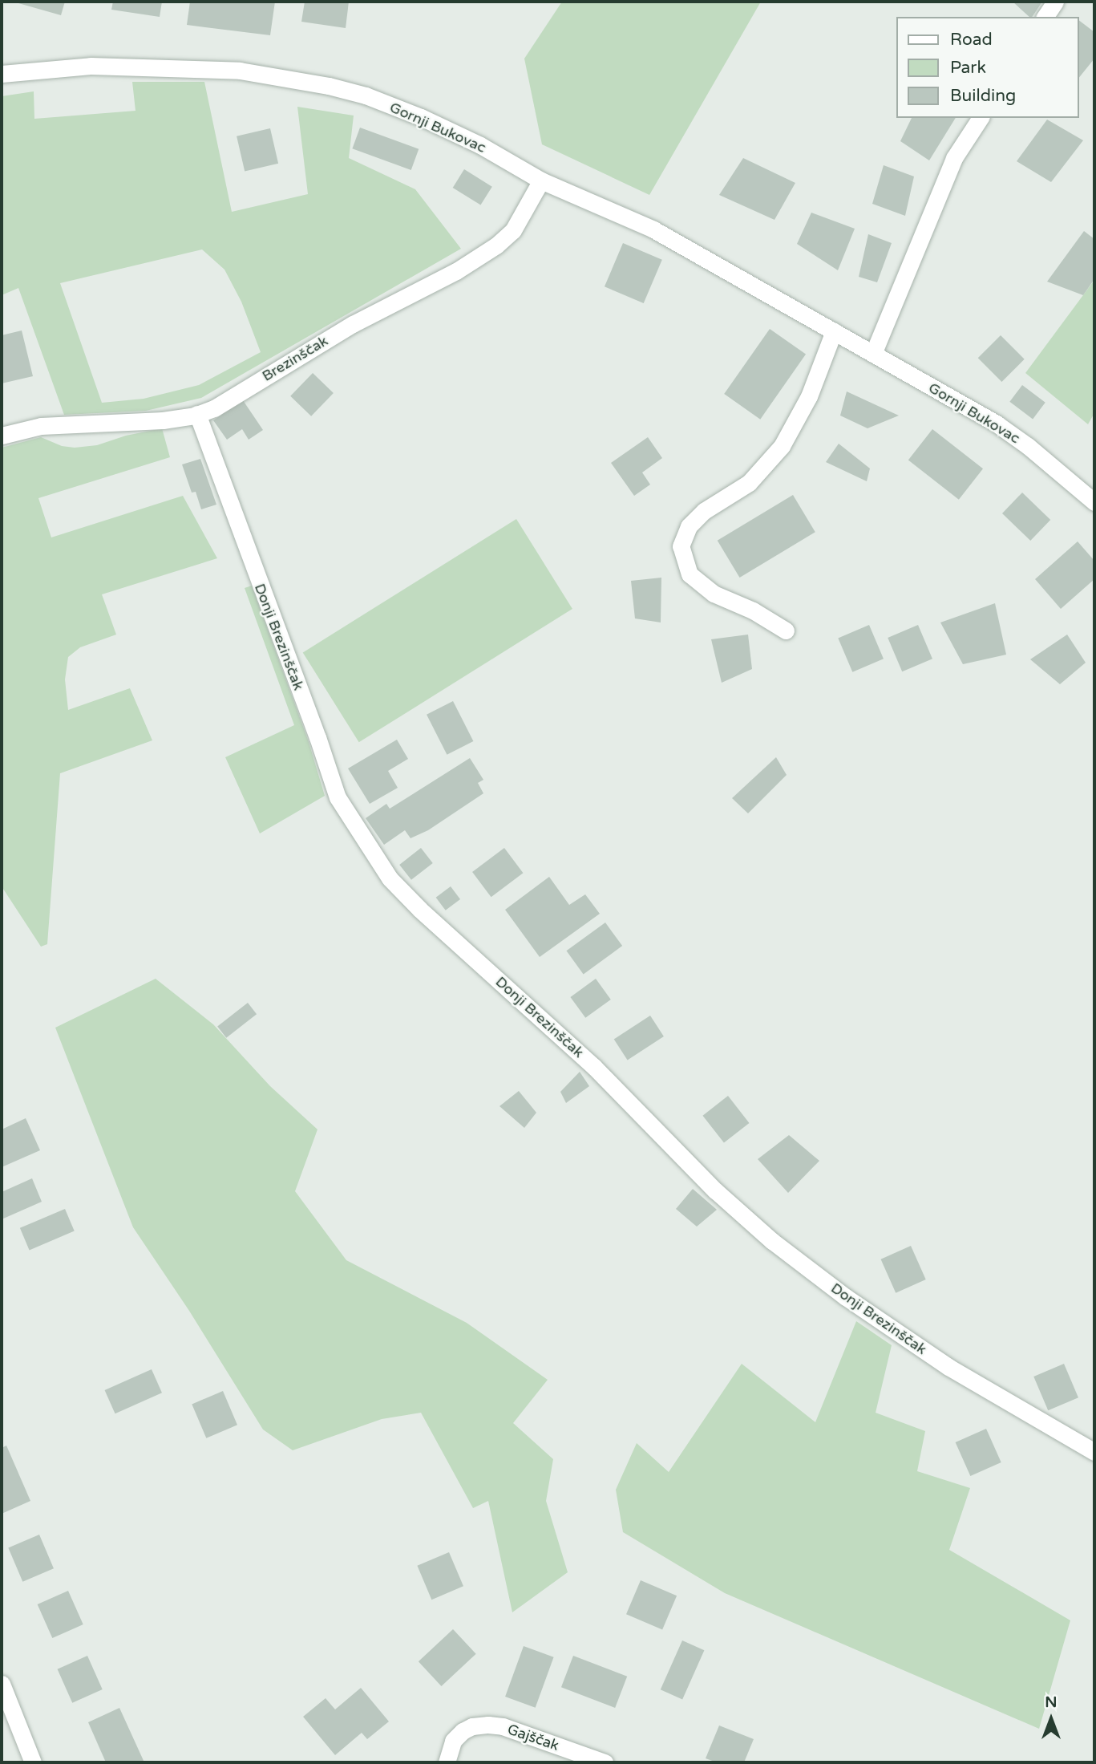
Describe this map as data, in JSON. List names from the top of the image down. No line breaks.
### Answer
{"streets":{"street":["Gornji Bukovac","Brezinščak","Donji Brezinščak","Gajščak"]},"crossings":[["Gornji Bukovac","Brezinščak"],["Brezinščak","Donji Brezinščak"]],"legend":["Road","Park","Building"],"north":"top"}
